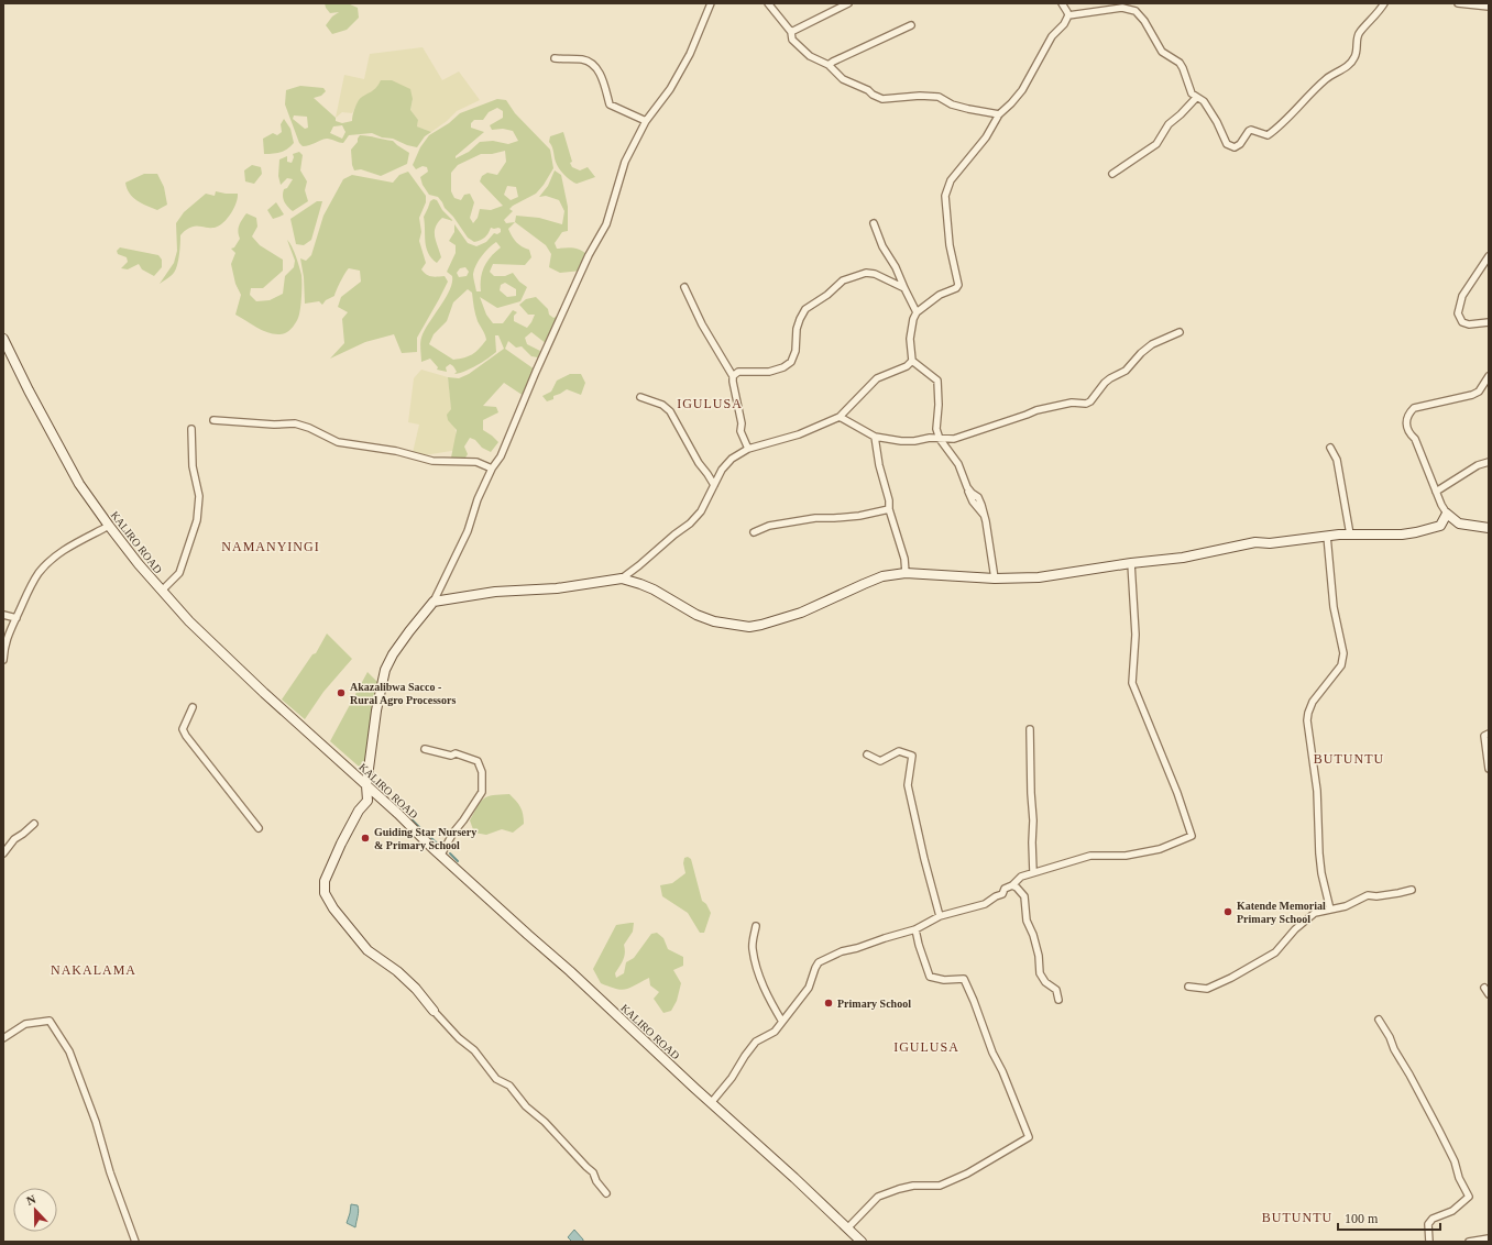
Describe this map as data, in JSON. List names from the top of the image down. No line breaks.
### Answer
{"streets":{"street":["KALIRO ROAD"]},"districts":["IGULUSA","NAMANYINGI","BUTUNTU","NAKALAMA","IGULUSA","BUTUNTU"],"places":["Akazalibwa Sacco - Rural Agro Processors","Guiding Star Nursery & Primary School","Katende Memorial Primary School","Primary School"],"scale_bar":"100 m","north":"top"}
